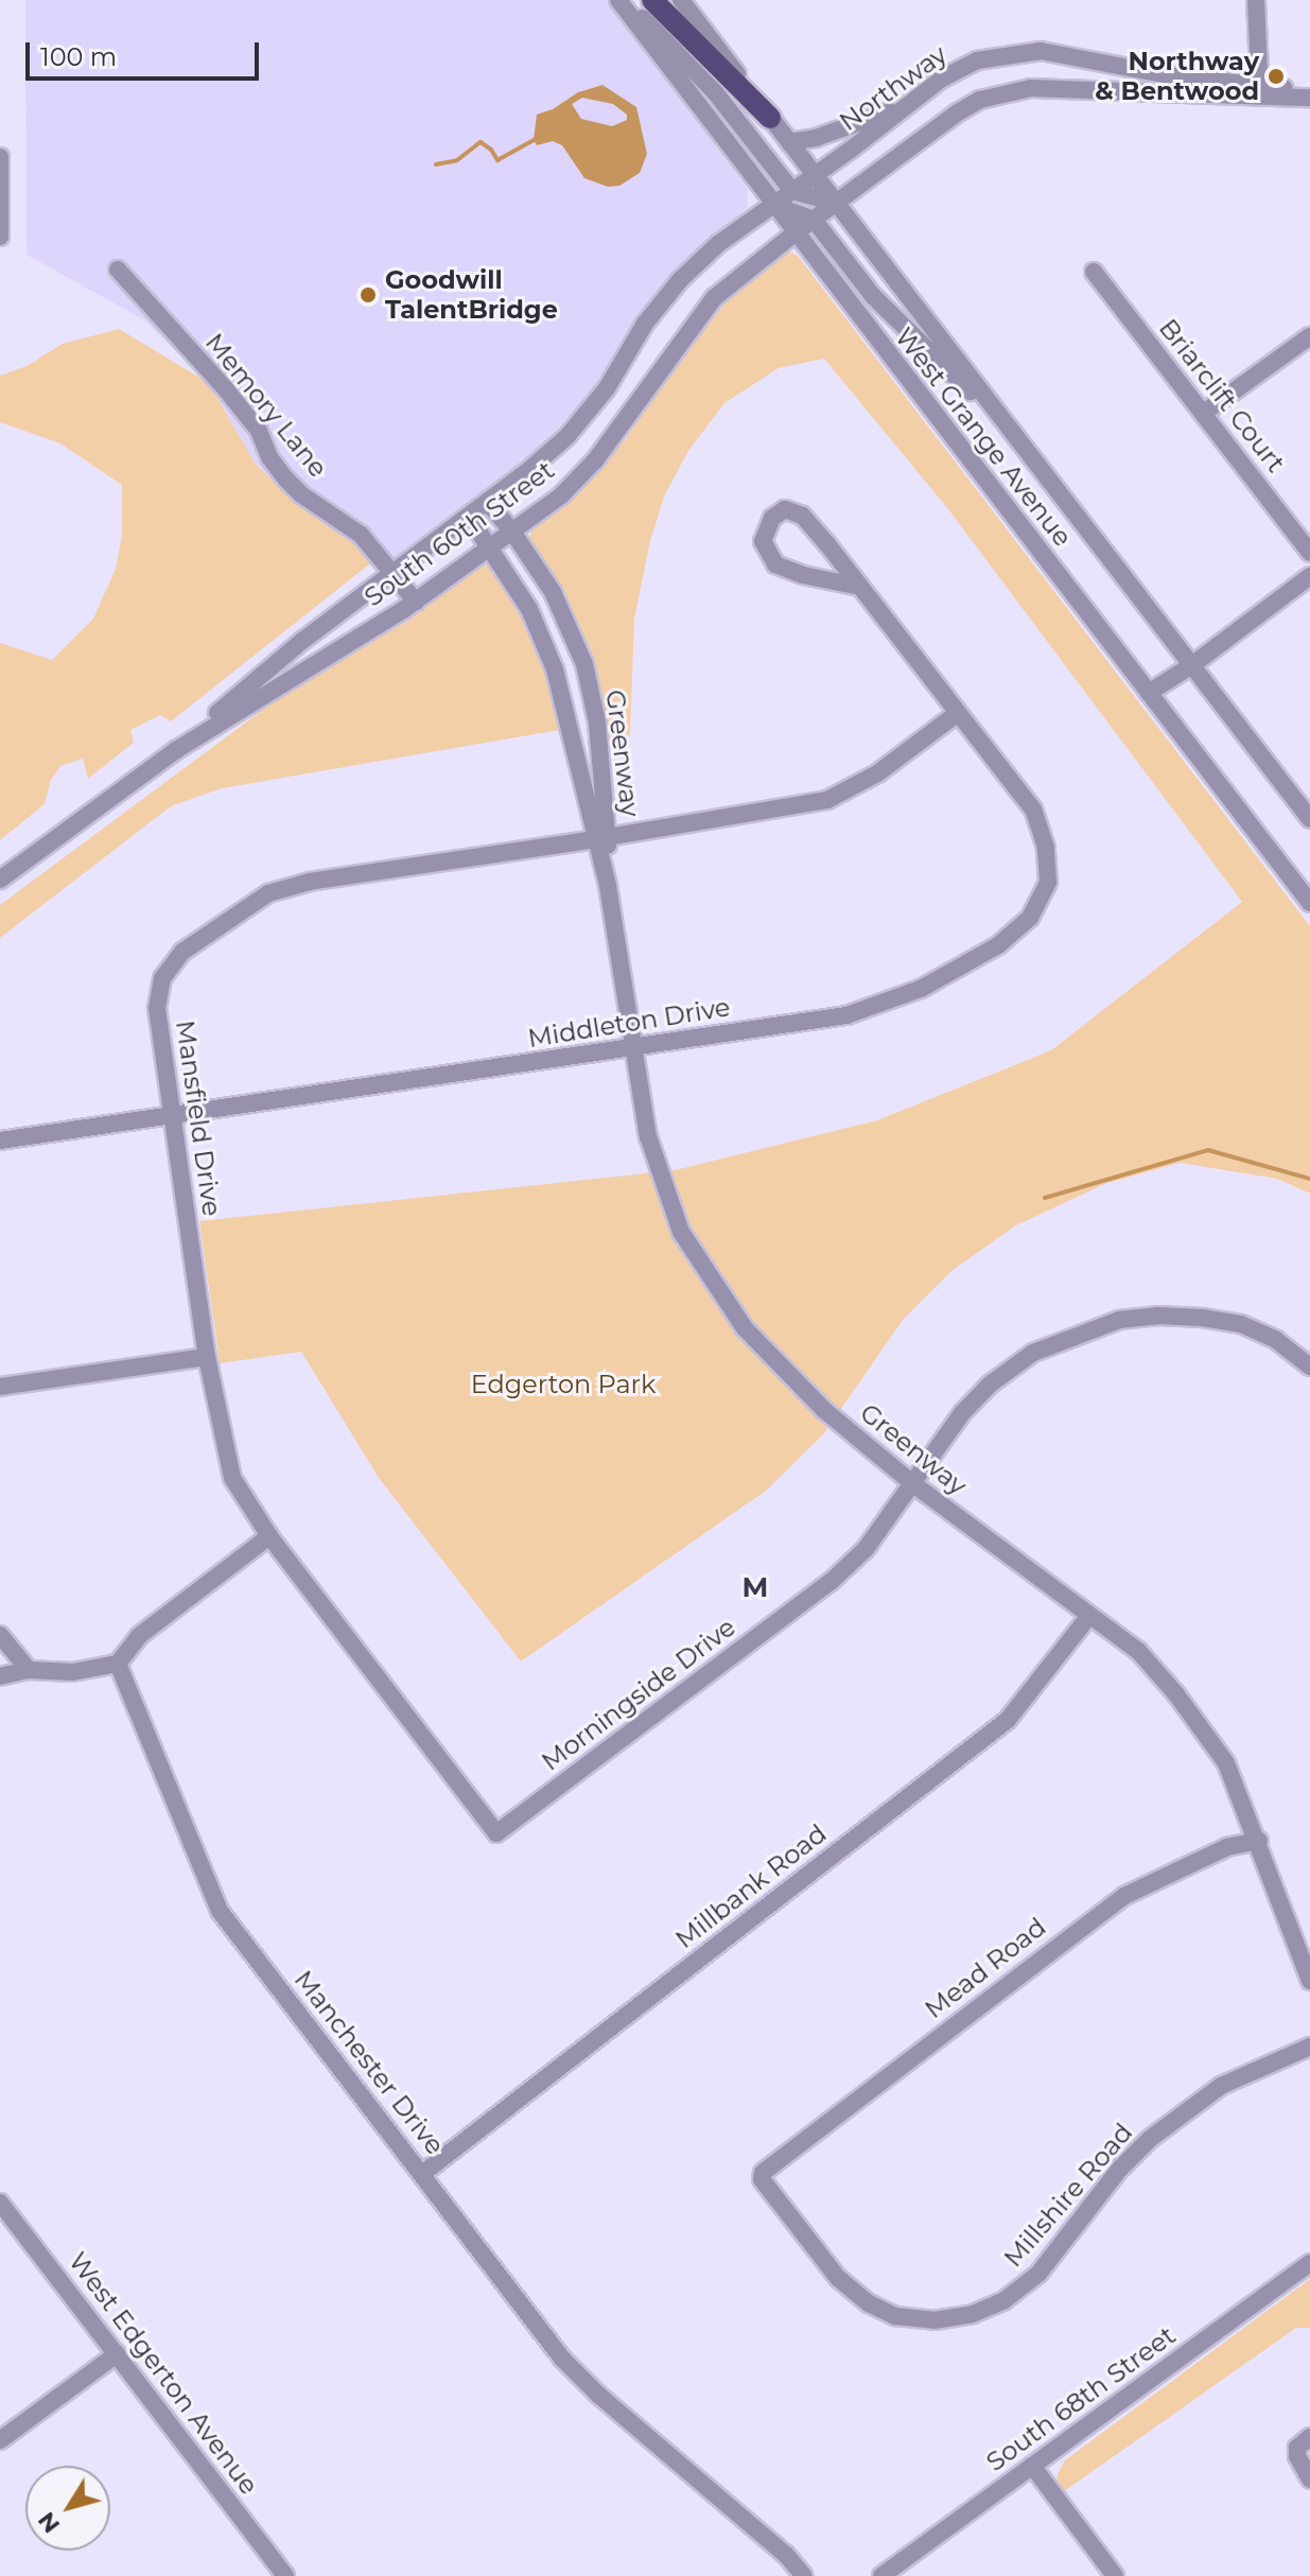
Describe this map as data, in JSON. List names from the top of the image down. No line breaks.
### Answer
{"streets":{"street":["Northway","Briarclift Court","Memory Lane","West Grange Avenue","South 60th Street","Greenway","Middleton Drive","Mansfield Drive","Morningside Drive","Millbank Road","Mead Road","Manchester Drive","Millshire Road","West Edgerton Avenue","South 68th Street"]},"crossings":[["Northway","West Grange Avenue"],["Northway","South 60th Street"],["Memory Lane","South 60th Street"],["West Grange Avenue","South 60th Street"],["South 60th Street","Greenway"],["Greenway","Middleton Drive"],["Greenway","Mansfield Drive"],["Greenway","Morningside Drive"],["Greenway","Millbank Road"],["Greenway","Mead Road"],["Middleton Drive","Mansfield Drive"],["Mansfield Drive","Morningside Drive"],["Millbank Road","Manchester Drive"],["Mead Road","Millshire Road"]],"districts":["M"],"parks":["Edgerton Park"],"places":["Northway & Bentwood","Goodwill TalentBridge"],"scale_bar":"100 m","north":"bottom left"}
